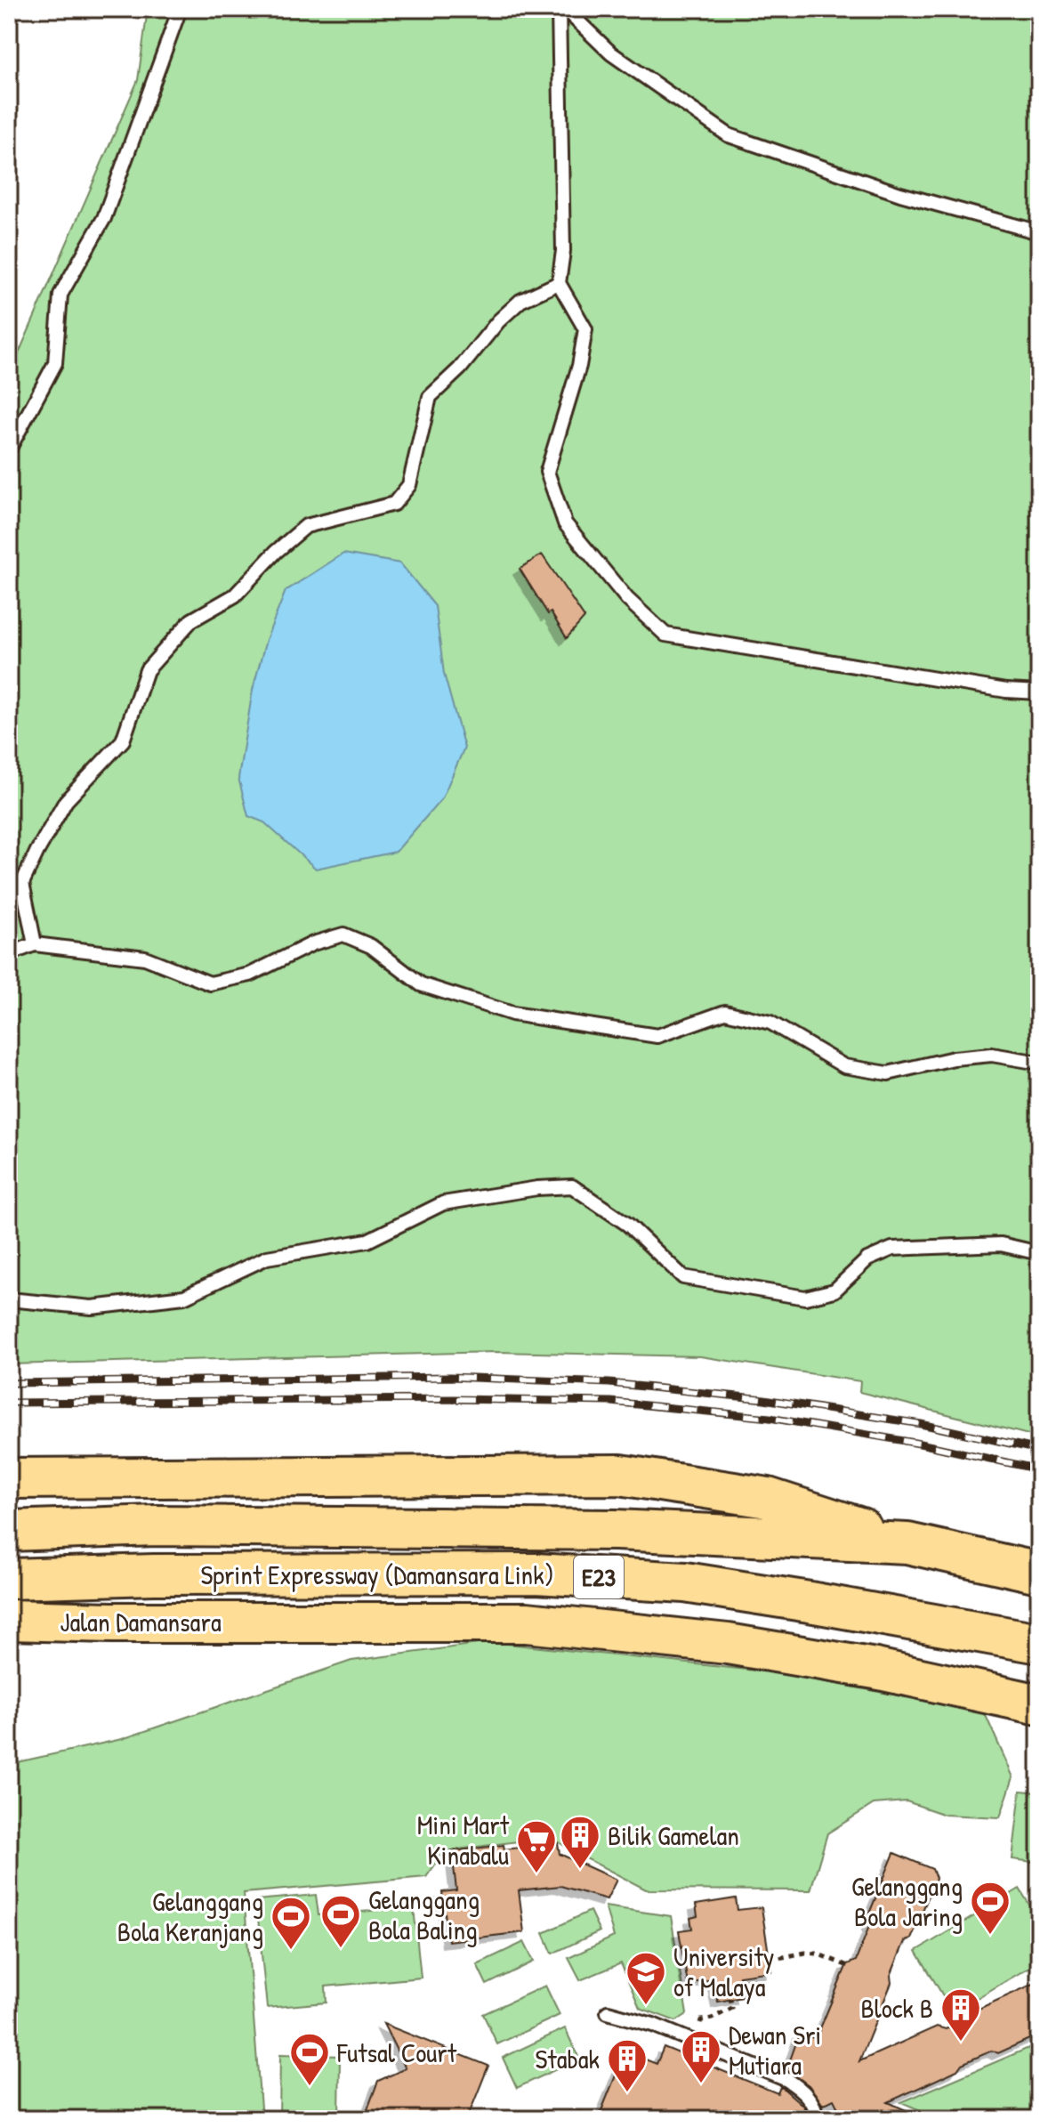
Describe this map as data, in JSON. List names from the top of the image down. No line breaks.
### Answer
{"streets":{"main road":["Sprint Expressway (Damansara Link)","E23","Jalan Damansara"]},"places":{"building":["Bilik Gamelan","Block B","Dewan Sri Mutiara","Stabak"],"supermarket":["Mini Mart Kinabalu"],"sports":["Gelanggang Bola Jaring","Gelanggang Bola Baling","Gelanggang Bola Keranjang","Futsal Court"],"school or university":["University of Malaya"]}}
